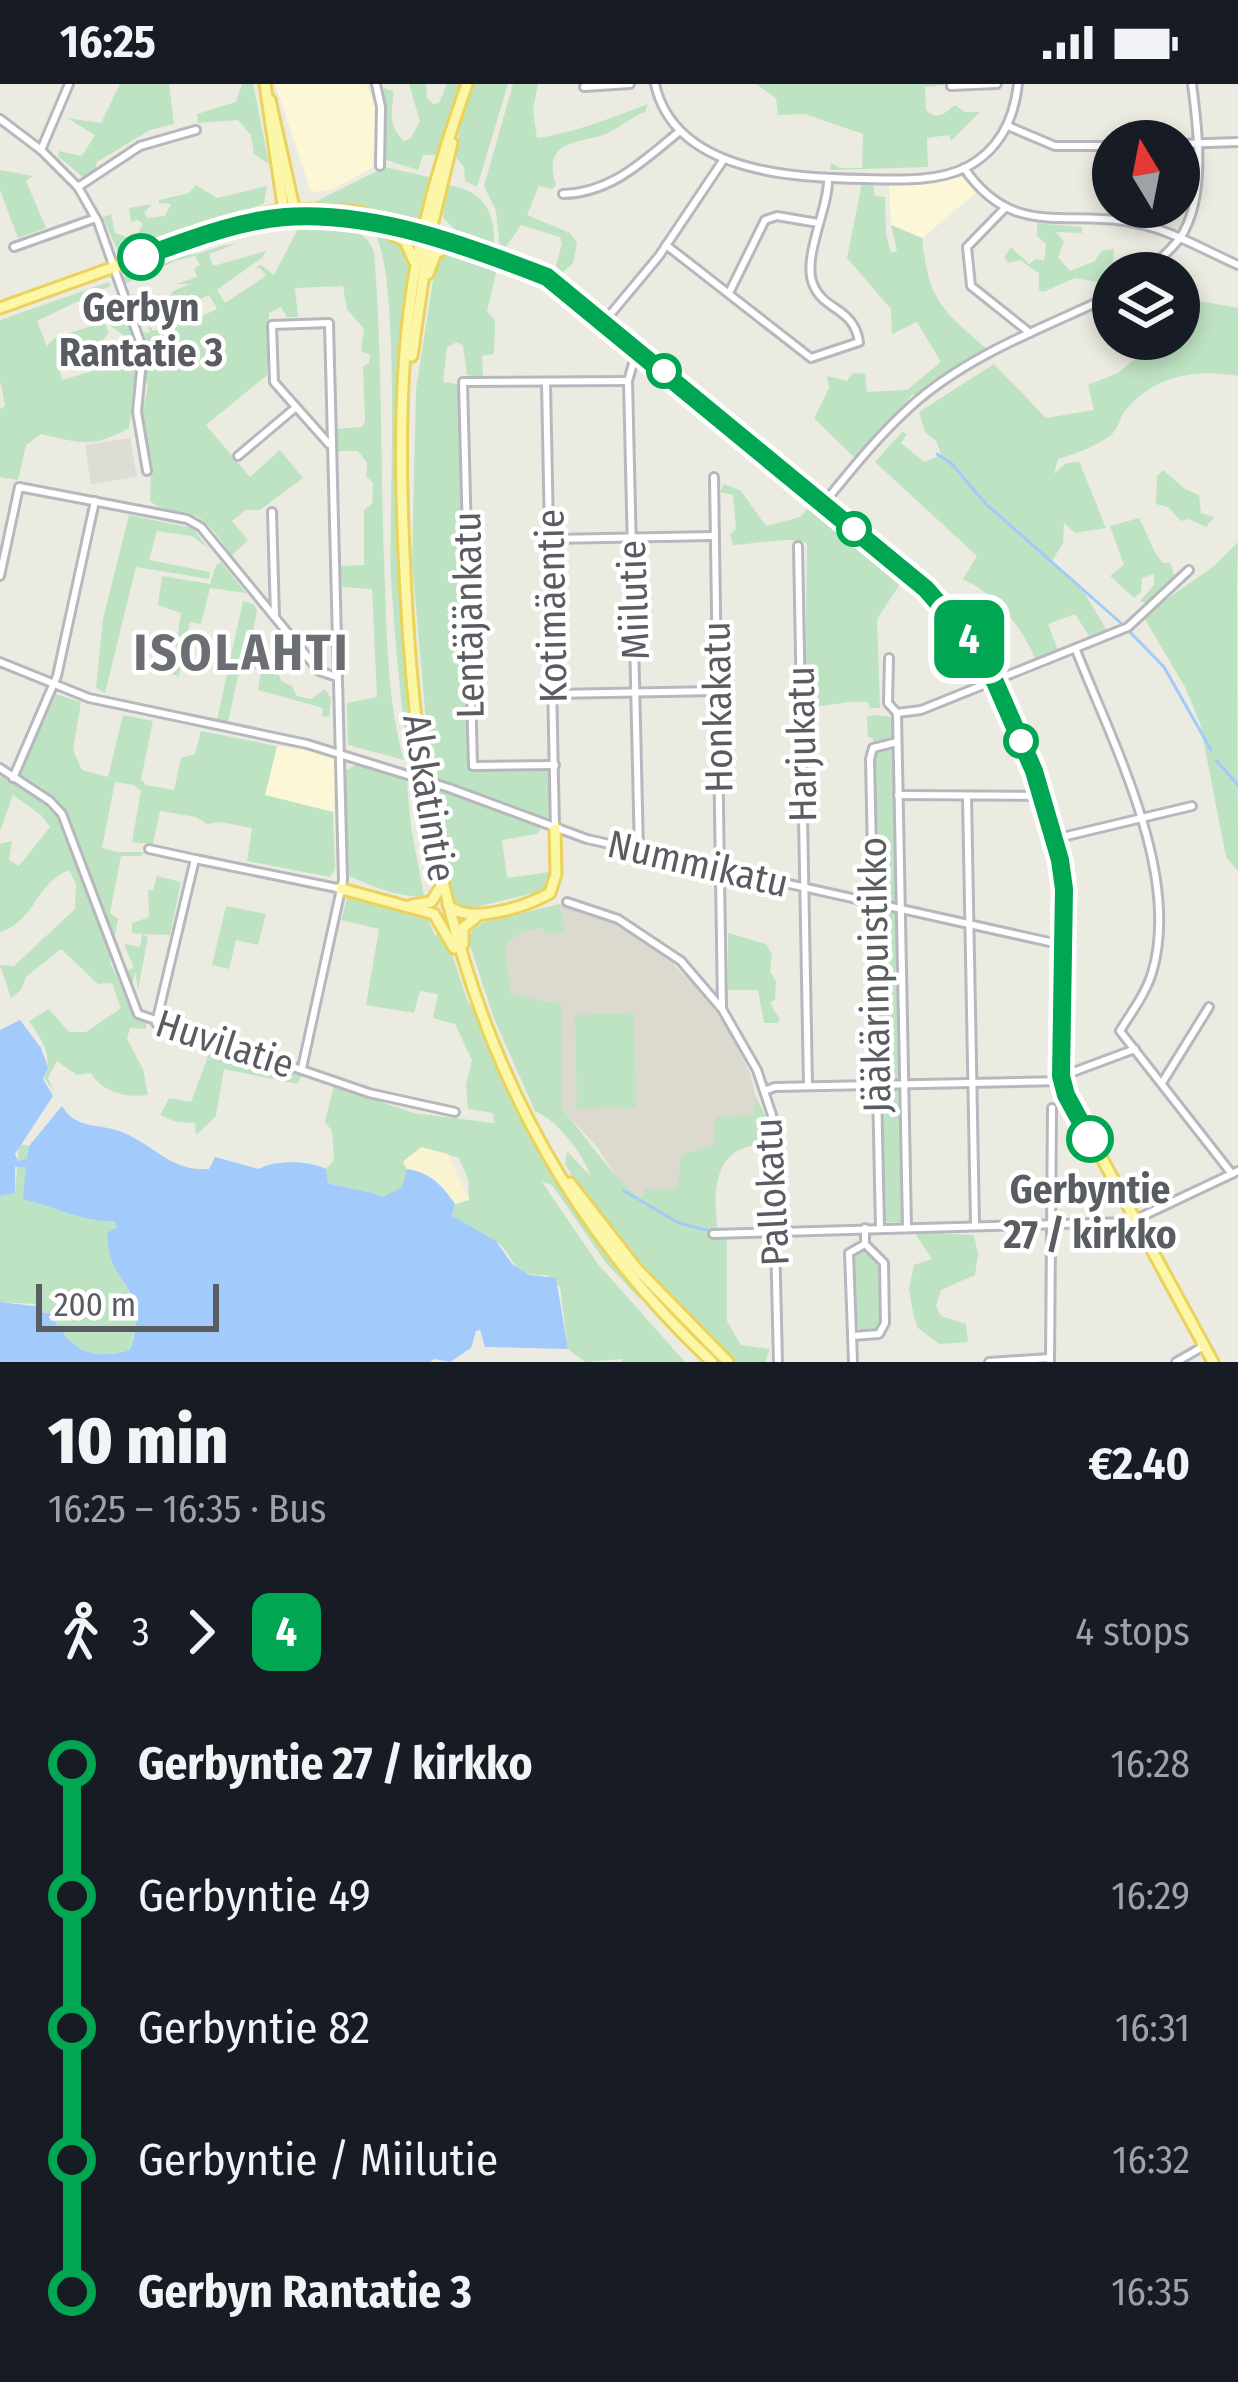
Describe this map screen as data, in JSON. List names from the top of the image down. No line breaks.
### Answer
{"streets":{"main road":["Alskatintie"],"street":["Miilutie","Kotimäentie","Lentäjänkatu","Honkakatu","Harjukatu","Nummikatu","Jääkärinpuistikko","Huvilatie","Pallokatu"]},"crossings":[["Miilutie","Nummikatu"],["Kotimäentie","Lentäjänkatu"],["Kotimäentie","Nummikatu"],["Honkakatu","Nummikatu"],["Honkakatu","Pallokatu"],["Harjukatu","Nummikatu"],["Nummikatu","Jääkärinpuistikko"]],"districts":["ISOLAHTI"],"places":["Gerbyn Rantatie 3","Gerbyntie 27 / kirkko"],"lines":["bus line 4"],"scale_bar":"200 m","north":"top","page":{"status":"16:25","on_map":"4","scale":"200 m","heading":["10 min","16:25 – 16:35 · Bus","€2.40"],"legs":["3","4","4 stops"],"list":[{"name":"Gerbyntie 27 / kirkko","value":"16:28"},{"name":"Gerbyntie 49","value":"16:29"},{"name":"Gerbyntie 82","value":"16:31"},{"name":"Gerbyntie / Miilutie","value":"16:32"},{"name":"Gerbyn Rantatie 3","value":"16:35"}]}}
